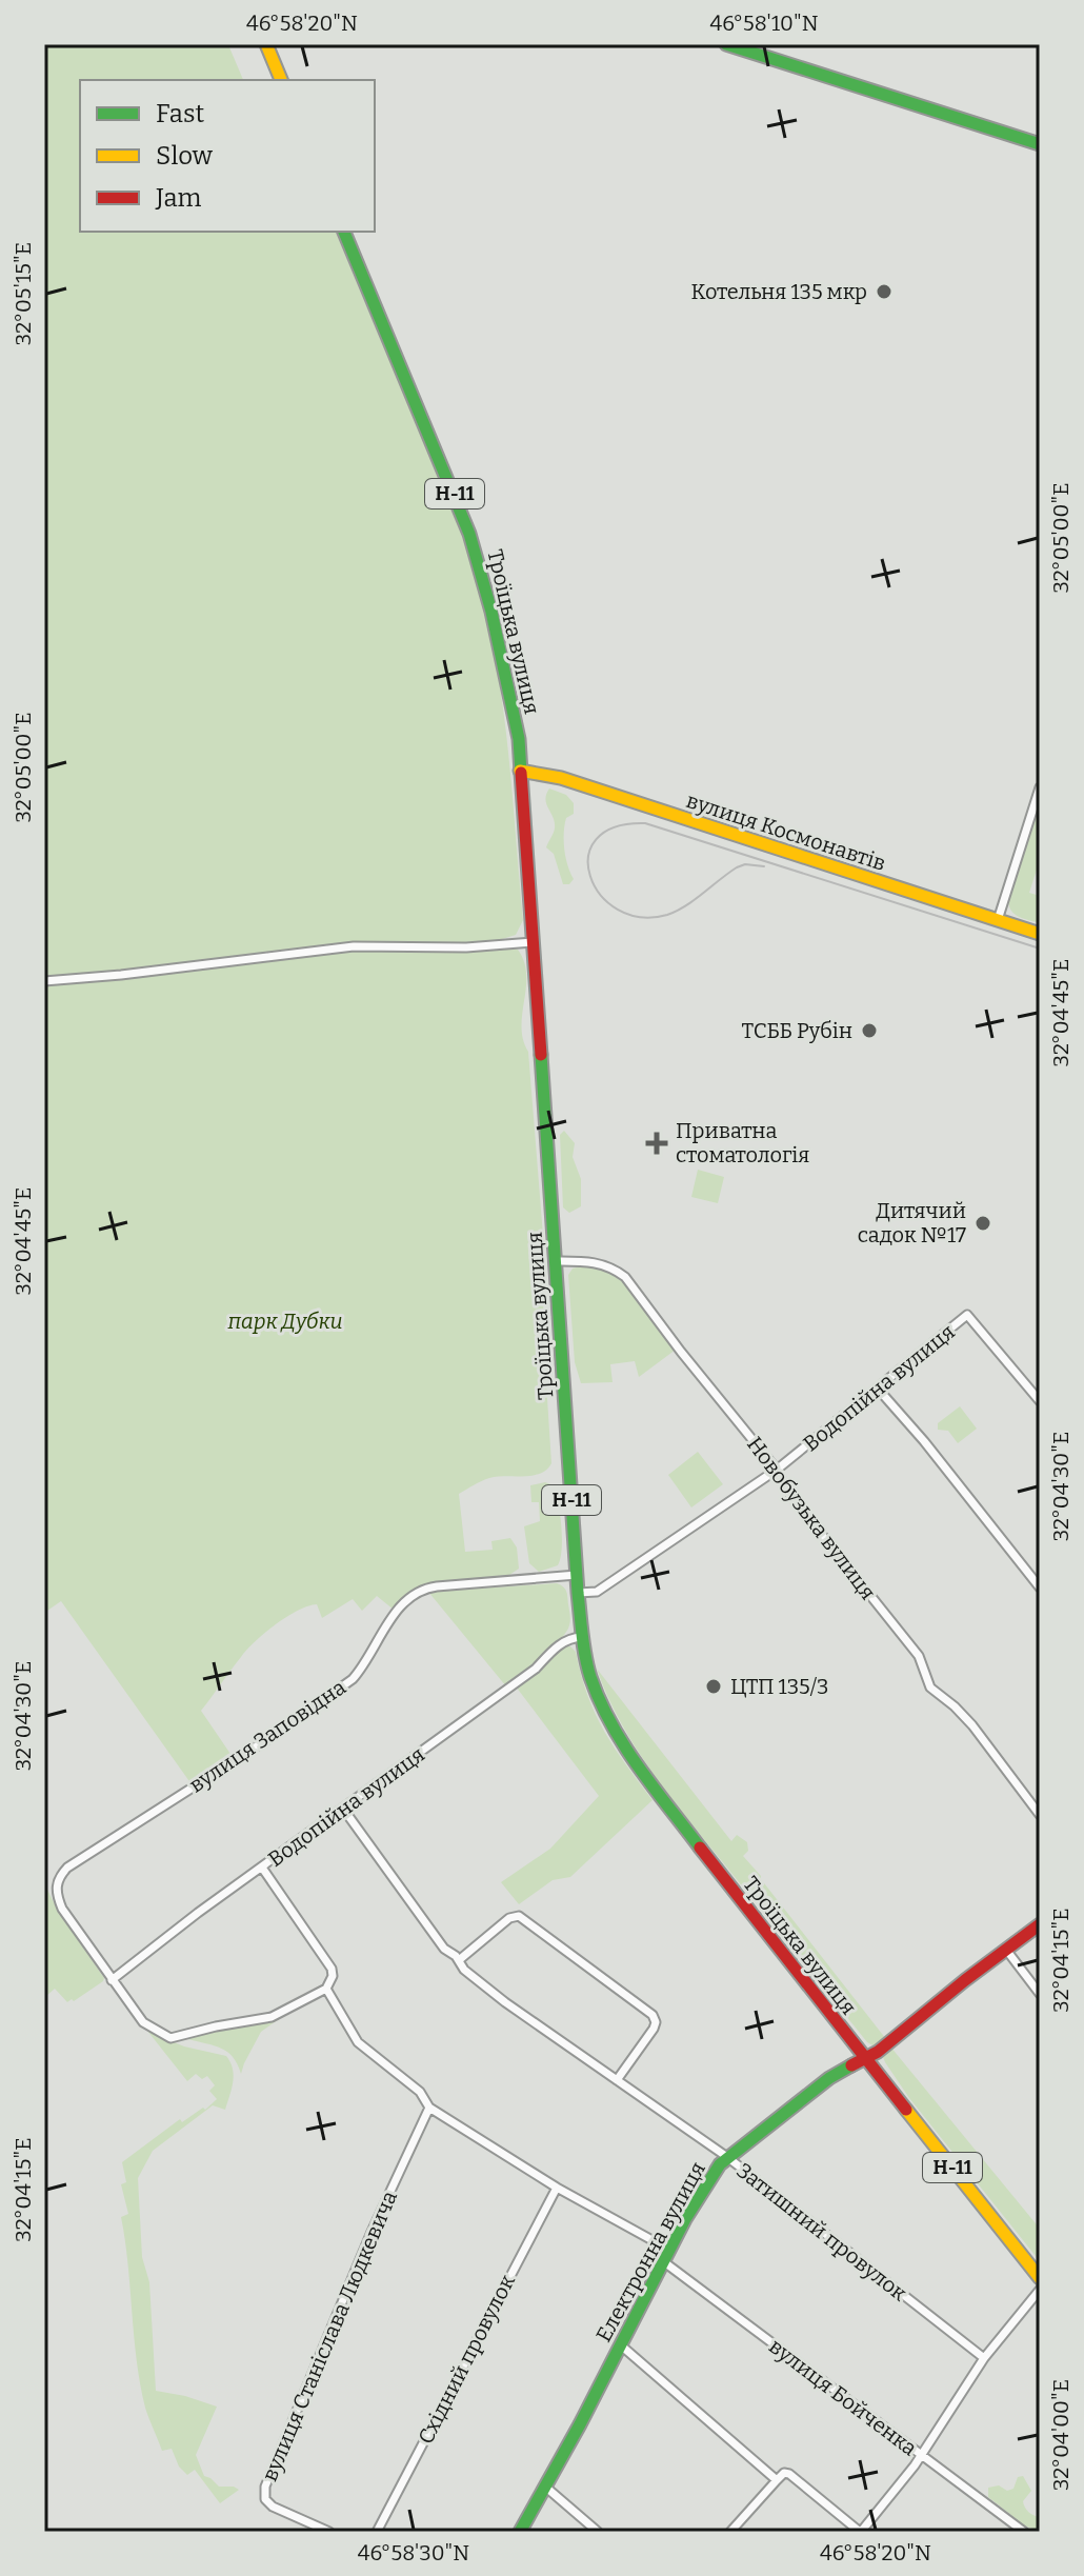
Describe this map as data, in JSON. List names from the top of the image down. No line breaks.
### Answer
{"streets":{"main road":["Н-11","Троїцька вулиця","вулиця Космонавтів","Електронна вулиця"],"street":["Водопійна вулиця","Новобузька вулиця","вулиця Заповідна","Затишний провулок","вулиця Станіслава Людкевича","Східний провулок","вулиця Бойченка"]},"crossings":[["Троїцька вулиця","вулиця Космонавтів"],["Троїцька вулиця","Водопійна вулиця"],["Троїцька вулиця","Новобузька вулиця"],["Троїцька вулиця","вулиця Заповідна"],["Троїцька вулиця","Електронна вулиця"],["Водопійна вулиця","Новобузька вулиця"],["Водопійна вулиця","вулиця Заповідна"],["Водопійна вулиця","Затишний провулок"],["вулиця Заповідна","вулиця Бойченка"],["Затишний провулок","Електронна вулиця"],["Електронна вулиця","вулиця Бойченка"],["вулиця Станіслава Людкевича","вулиця Бойченка"],["Східний провулок","вулиця Бойченка"]],"parks":["парк Дубки"],"places":{"other":["Котельня 135 мкр","ТСББ Рубін","Дитячий садок №17","ЦТП 135/3"],"health":["Приватна стоматологія"]},"legend":["Fast","Slow","Jam"],"coordinates":["46°58'20\"N","46°58'10\"N","32°05'15\"E","32°05'00\"E","32°04'45\"E","32°04'30\"E","32°04'15\"E","32°04'00\"E","46°58'30\"N"]}
